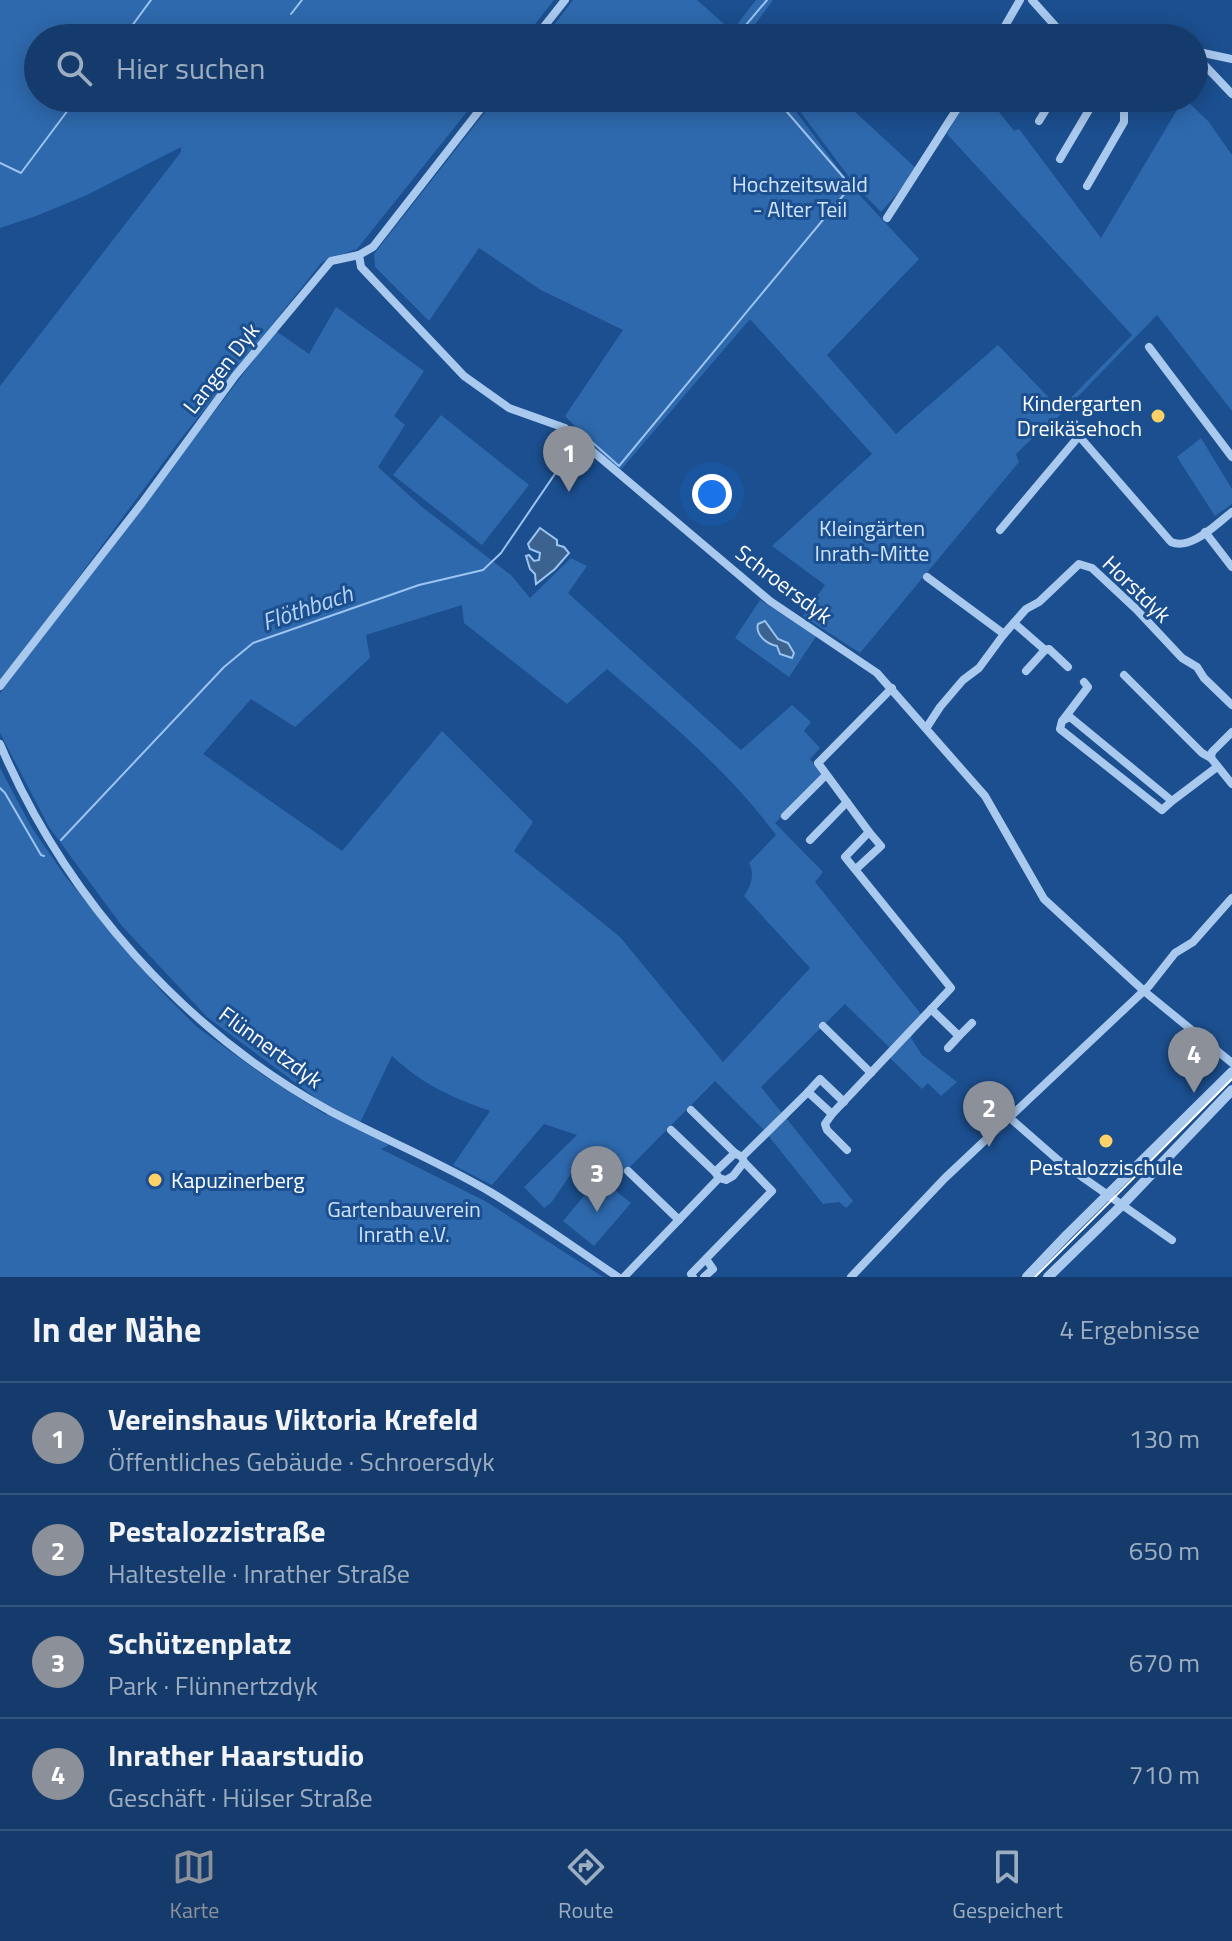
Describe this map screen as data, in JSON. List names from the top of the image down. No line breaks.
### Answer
{"streets":{"street":["Langen Dyk","Schroersdyk","Horstdyk","Flünnertzdyk"]},"crossings":[["Langen Dyk","Schroersdyk"],["Schroersdyk","Horstdyk"]],"water":["Flöthbach"],"parks":["Hochzeitswald - Alter Teil","Kleingärten Inrath-Mitte","Gartenbauverein Inrath e.V."],"places":["Kindergarten Dreikäsehoch","Pestalozzischule","Kapuzinerberg"],"page":{"search":"Hier suchen","pins":["1","4","2","3"],"heading":["In der Nähe","4 Ergebnisse"],"list":[{"mark":"1","name":"Vereinshaus Viktoria Krefeld","note":"Öffentliches Gebäude · Schroersdyk","value":"130 m"},{"mark":"2","name":"Pestalozzistraße","note":"Haltestelle · Inrather Straße","value":"650 m"},{"mark":"3","name":"Schützenplatz","note":"Park · Flünnertzdyk","value":"670 m"},{"mark":"4","name":"Inrather Haarstudio","note":"Geschäft · Hülser Straße","value":"710 m"}],"nav":["Karte","Route","Gespeichert"]}}
